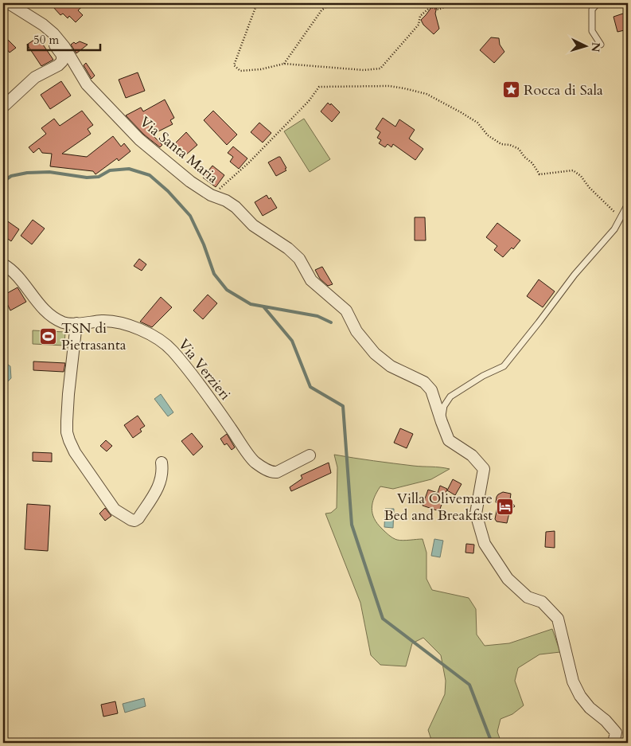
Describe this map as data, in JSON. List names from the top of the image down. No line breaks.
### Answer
{"streets":{"street":["Via Santa Maria","Via Verzieri"]},"places":{"place":["Rocca di Sala"],"sports":["TSN di Pietrasanta"],"hotel":["Villa Olivemare Bed and Breakfast"]},"scale_bar":"50 m","north":"right"}
